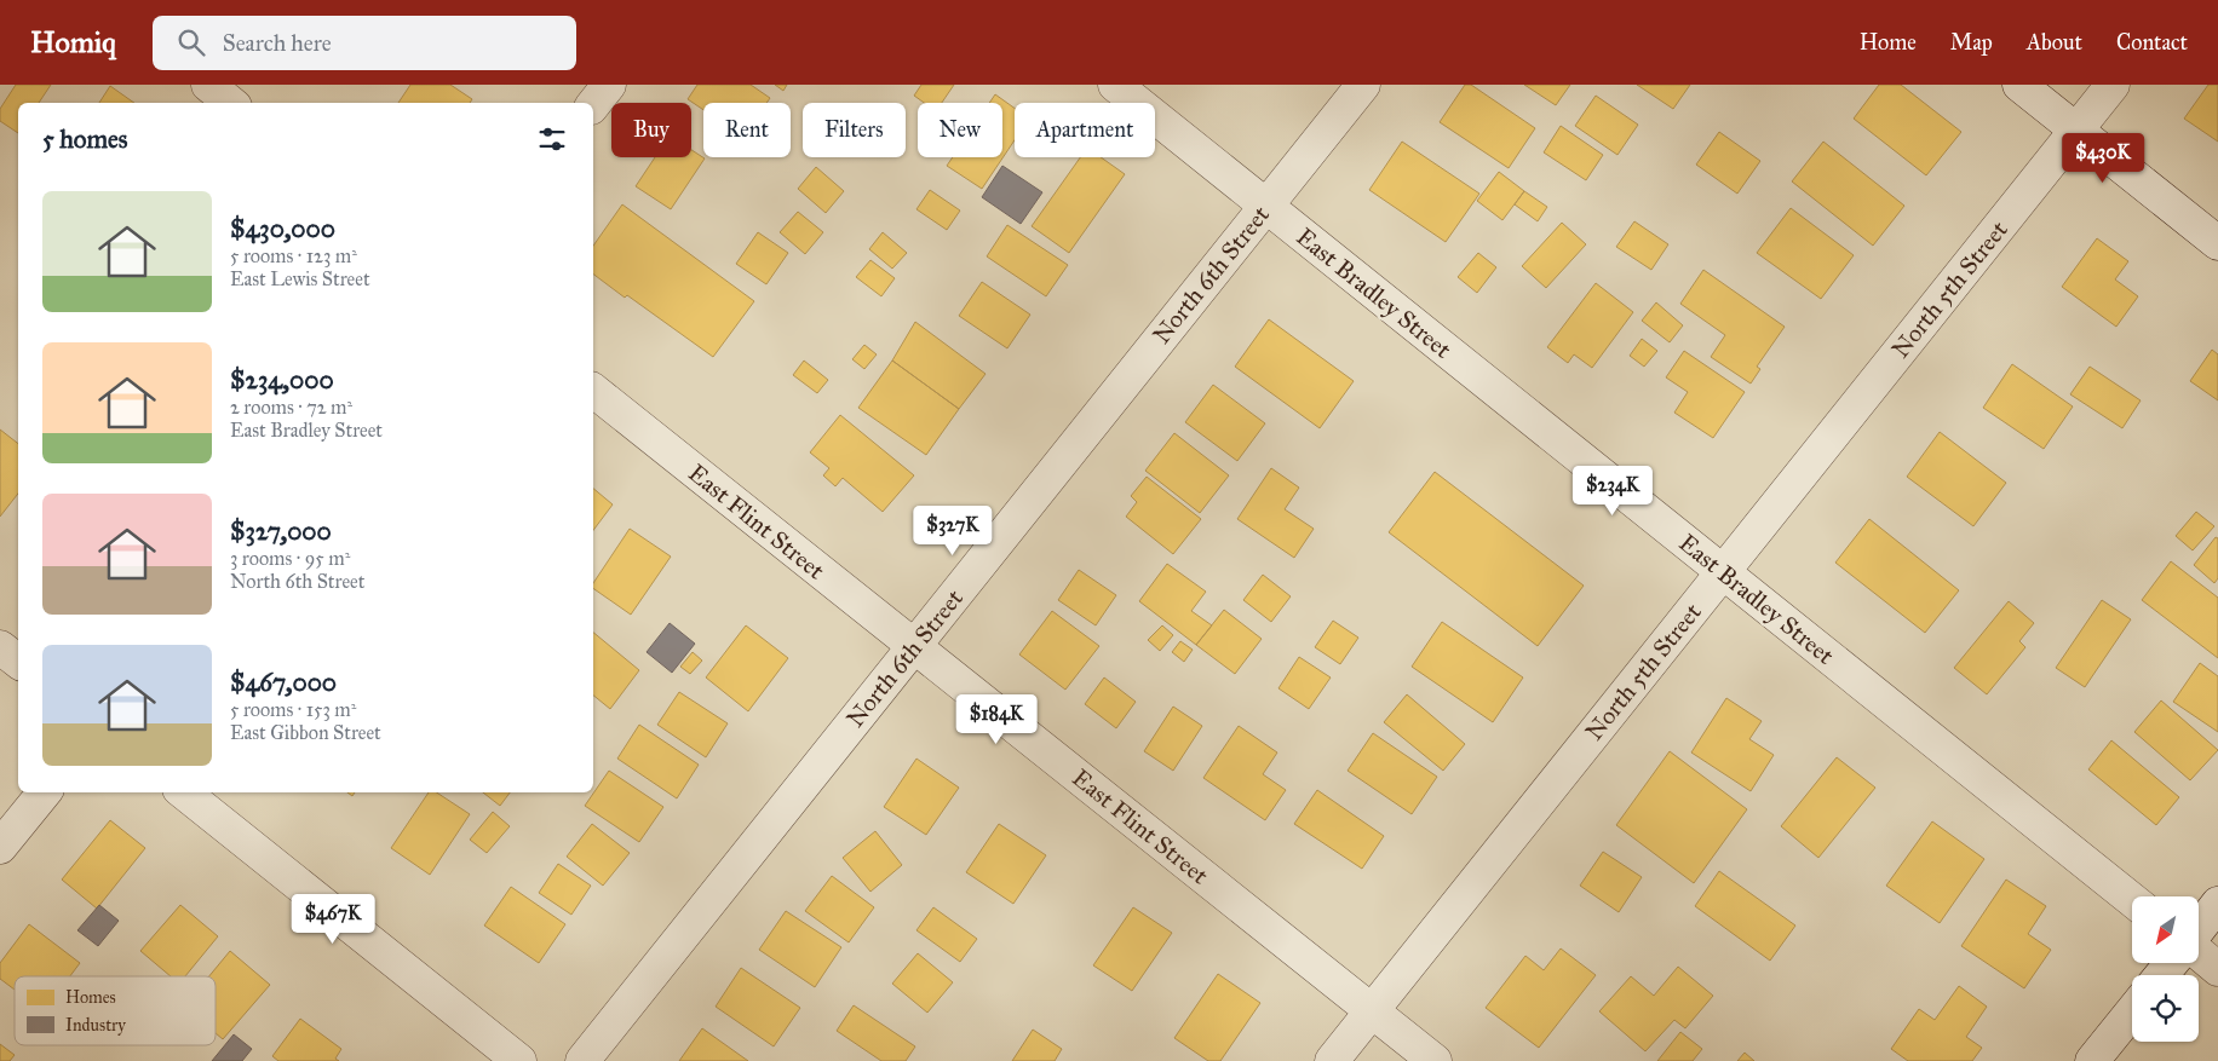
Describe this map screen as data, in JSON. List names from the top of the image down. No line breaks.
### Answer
{"streets":{"street":["North 6th Street","North 5th Street","East Bradley Street","East Flint Street"]},"crossings":[["North 6th Street","East Bradley Street"],["North 6th Street","East Flint Street"],["North 5th Street","East Bradley Street"],["North 5th Street","East Flint Street"]],"legend":["Homes","Industry"],"north":"bottom left","page":{"header":"Homiq","search":"Search here","nav":["Home","Map","About","Contact"],"chip":["Buy","Rent","Filters","New","Apartment"],"heading":"5 homes","price":["$430K","$234K","$327K","$184K","$467K"],"list":[{"name":"$430,000","note":"5 rooms · 123 m² · East Lewis Street"},{"name":"$234,000","note":"2 rooms · 72 m² · East Bradley Street"},{"name":"$327,000","note":"3 rooms · 95 m² · North 6th Street"},{"name":"$467,000","note":"5 rooms · 153 m² · East Gibbon Street"}]}}
